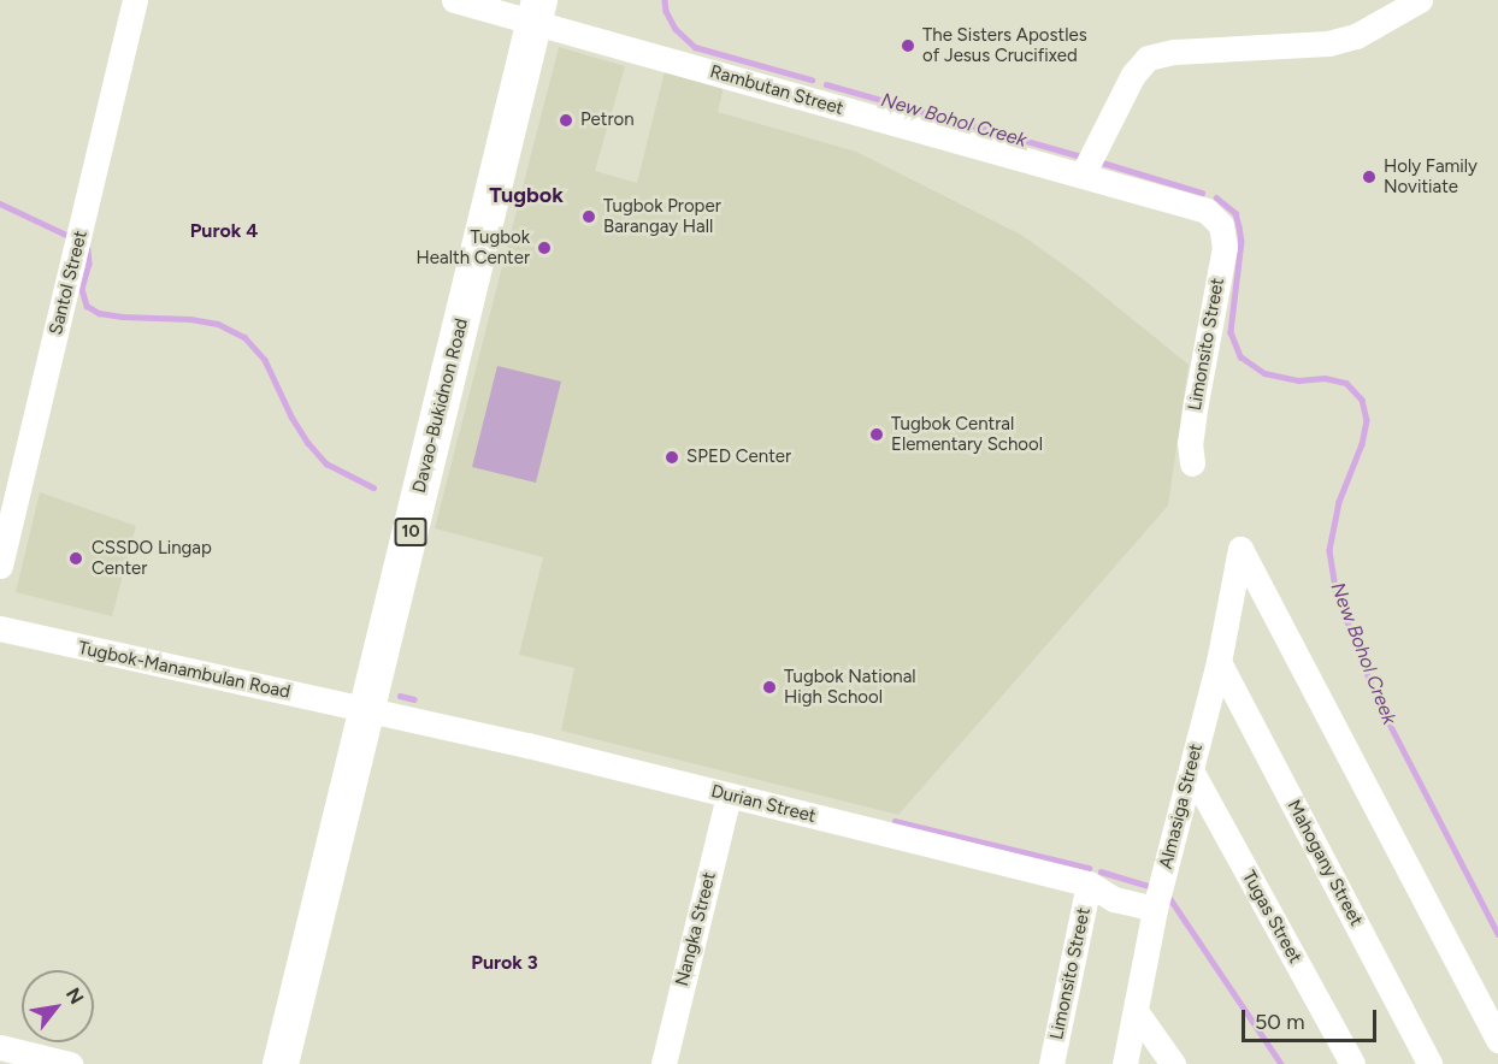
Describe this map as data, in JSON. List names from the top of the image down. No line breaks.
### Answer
{"streets":{"highway":["Davao-Bukidnon Road","10"],"street":["Rambutan Street","Santol Street","Limonsito Street","Tugbok-Manambulan Road","Durian Street","Almasiga Street","Mahogany Street","Tugas Street","Nangka Street"]},"crossings":[["Rambutan Street","Limonsito Street"],["Rambutan Street","Davao-Bukidnon Road"],["Limonsito Street","Durian Street"],["Davao-Bukidnon Road","Tugbok-Manambulan Road"],["Davao-Bukidnon Road","Durian Street"],["Tugbok-Manambulan Road","Durian Street"],["Durian Street","Almasiga Street"],["Durian Street","Nangka Street"],["Almasiga Street","Mahogany Street"],["Almasiga Street","Tugas Street"]],"districts":["Tugbok","Purok 4","Purok 3"],"water":["New Bohol Creek"],"places":["The Sisters Apostles of Jesus Crucifixed","Petron","Holy Family Novitiate","Tugbok Proper Barangay Hall","Tugbok Health Center","Tugbok Central Elementary School","SPED Center","CSSDO Lingap Center","Tugbok National High School"],"scale_bar":"50 m","north":"top right"}
